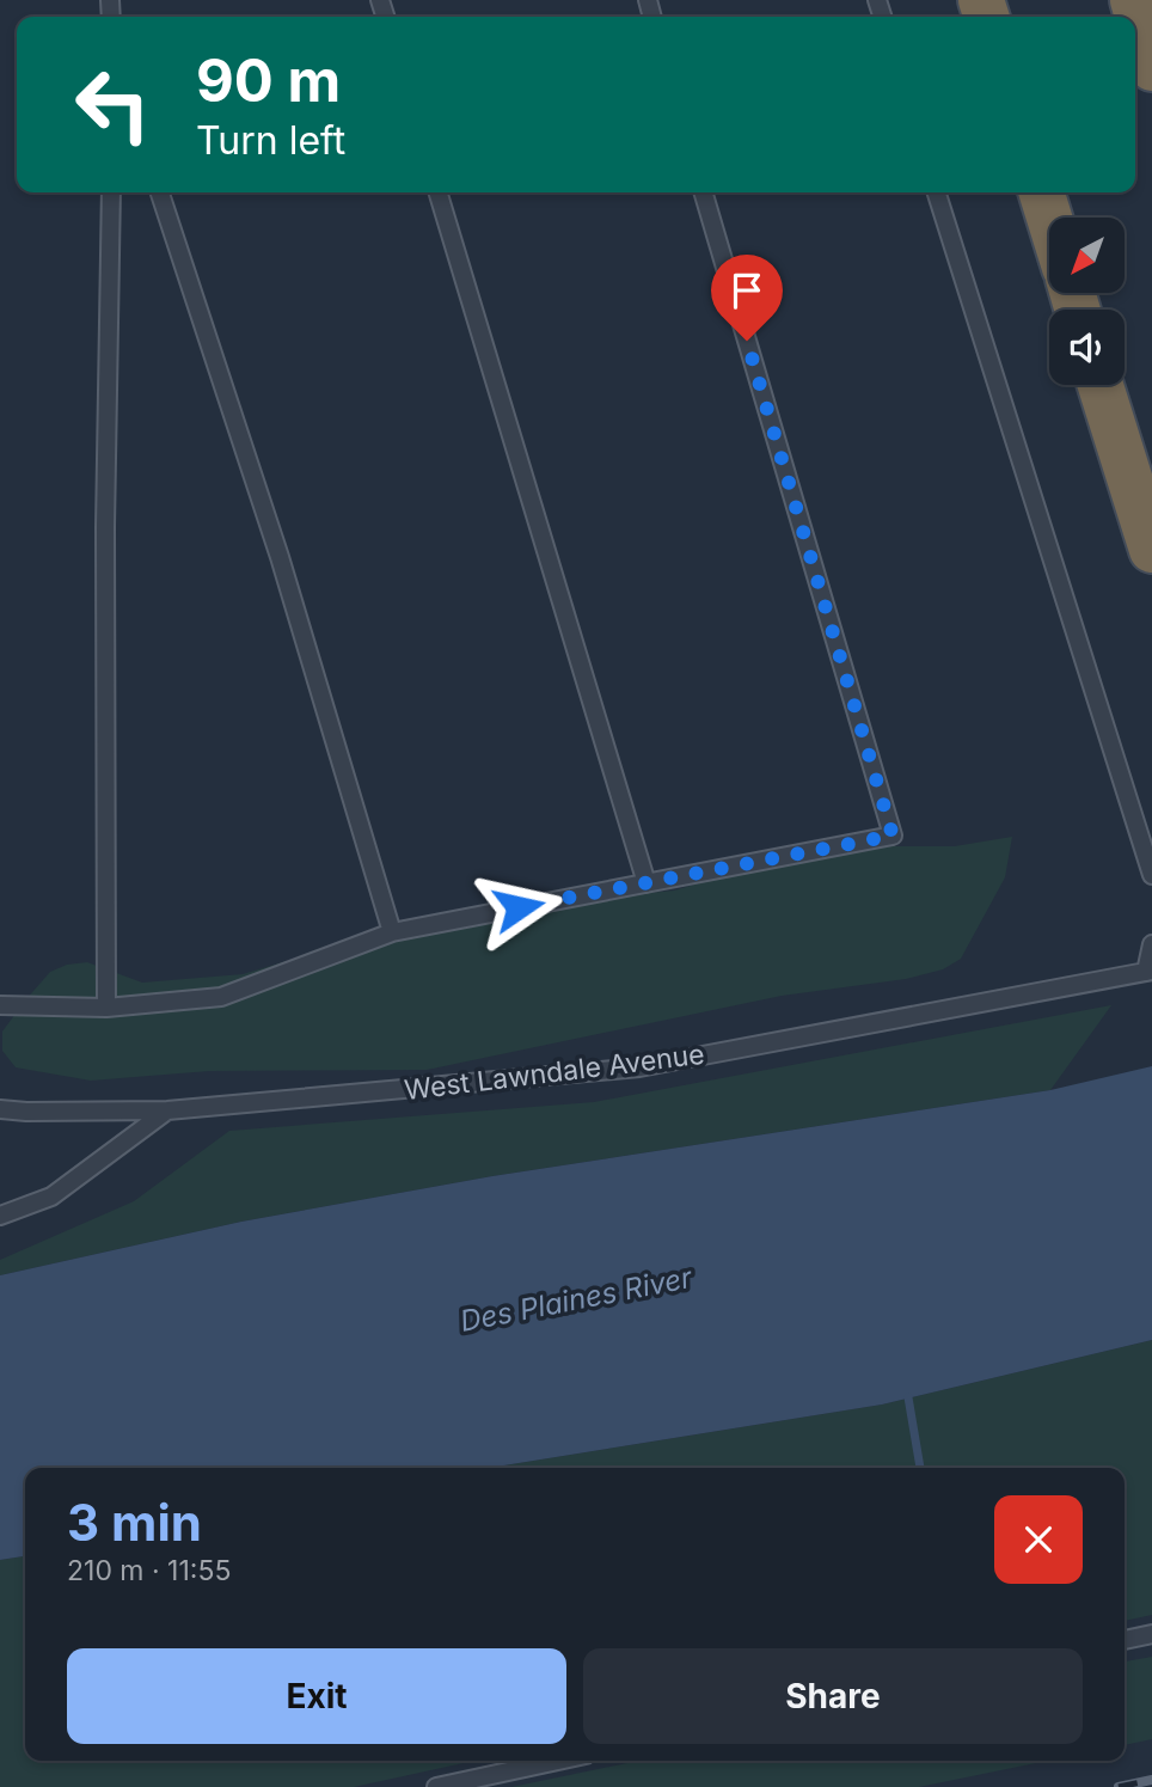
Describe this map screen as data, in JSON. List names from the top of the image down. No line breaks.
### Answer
{"streets":{"lane":["West Lawndale Avenue"]},"water":["Des Plaines River"],"north":"bottom left","page":{"turn":["90 m","Turn left"],"heading":["3 min","210 m · 11:55"],"buttons":["Exit","Share"]}}
